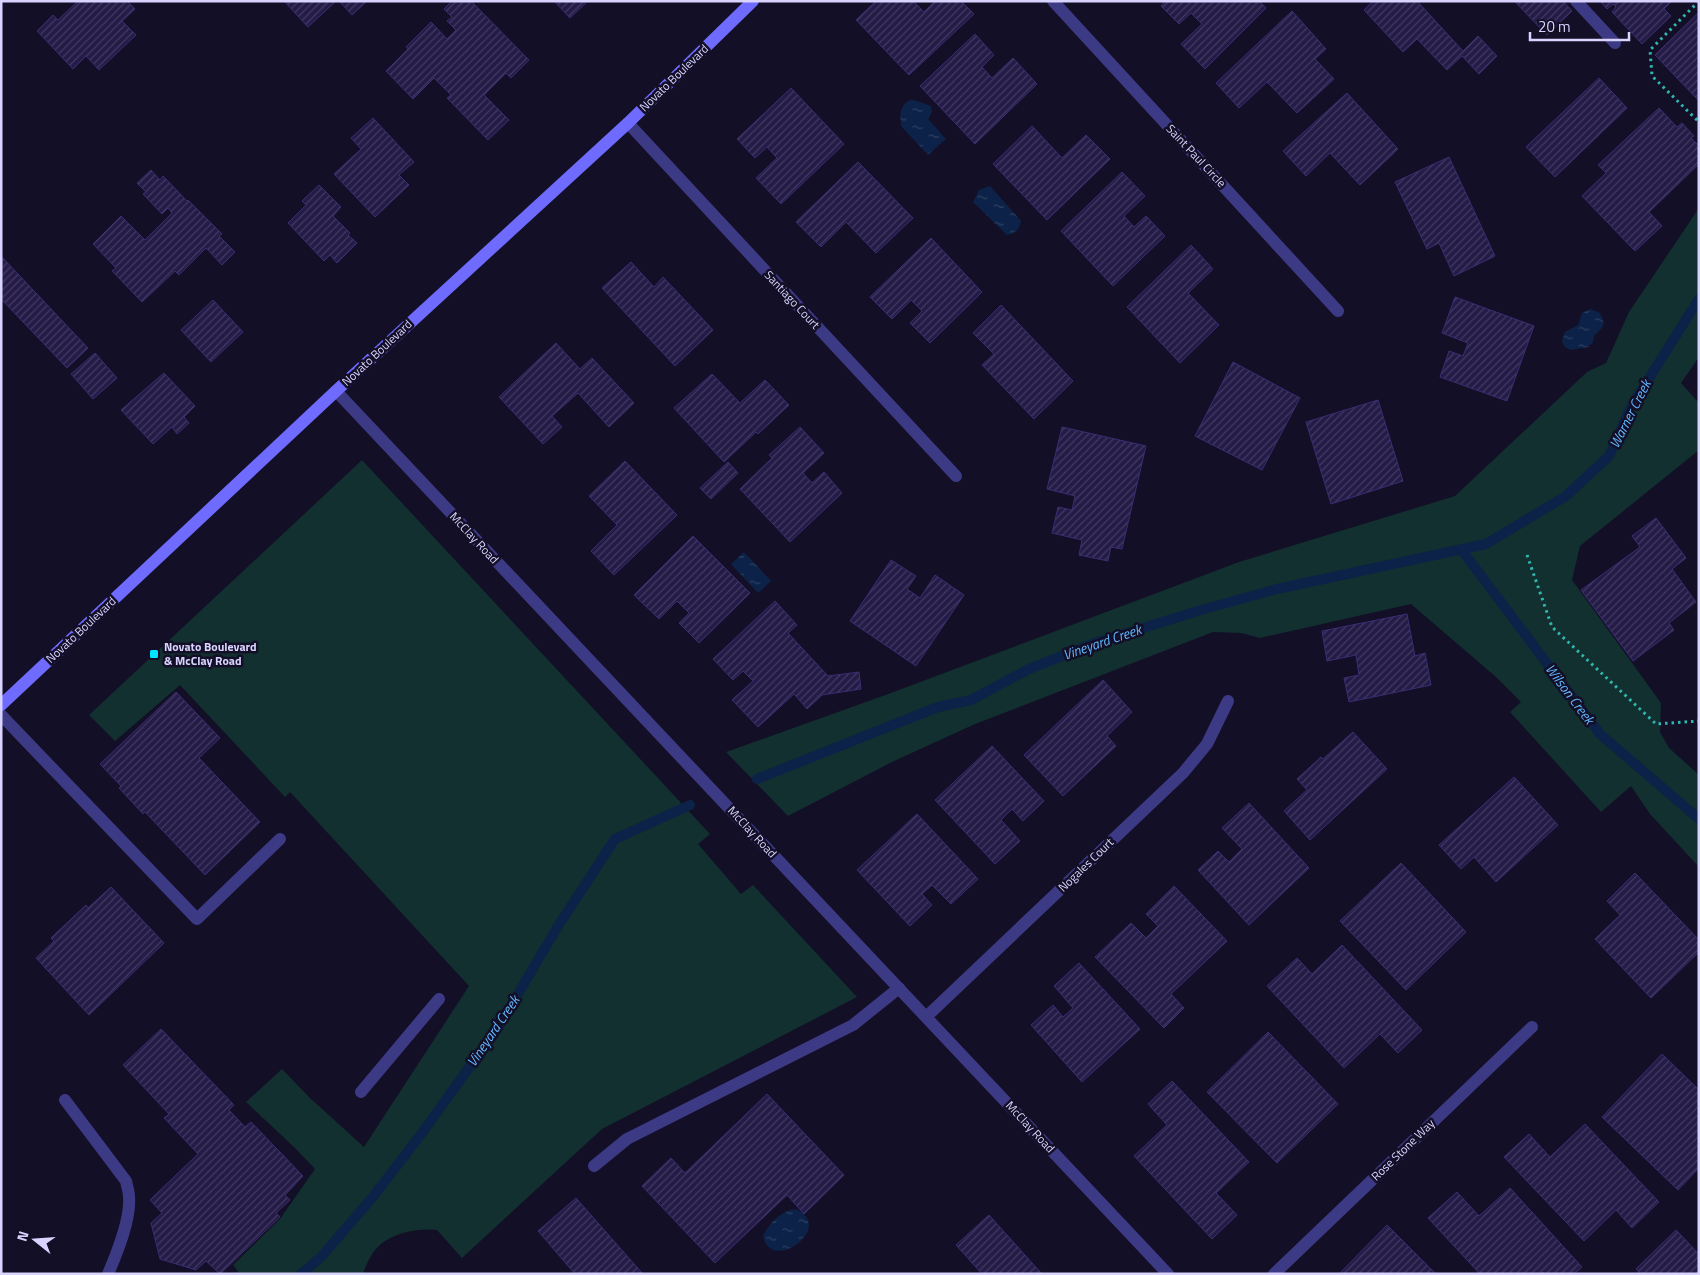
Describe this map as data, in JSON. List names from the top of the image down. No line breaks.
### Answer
{"streets":{"main road":["Novato Boulevard"],"street":["Saint Paul Circle","Santiago Court","McClay Road","Nogales Court","Rose Stone Way"]},"crossings":[["Novato Boulevard","Santiago Court"],["Novato Boulevard","McClay Road"],["McClay Road","Nogales Court"]],"water":["Warner Creek","Vineyard Creek","Wilson Creek"],"places":{"transit":["Novato Boulevard & McClay Road"]},"scale_bar":"20 m","north":"left"}
